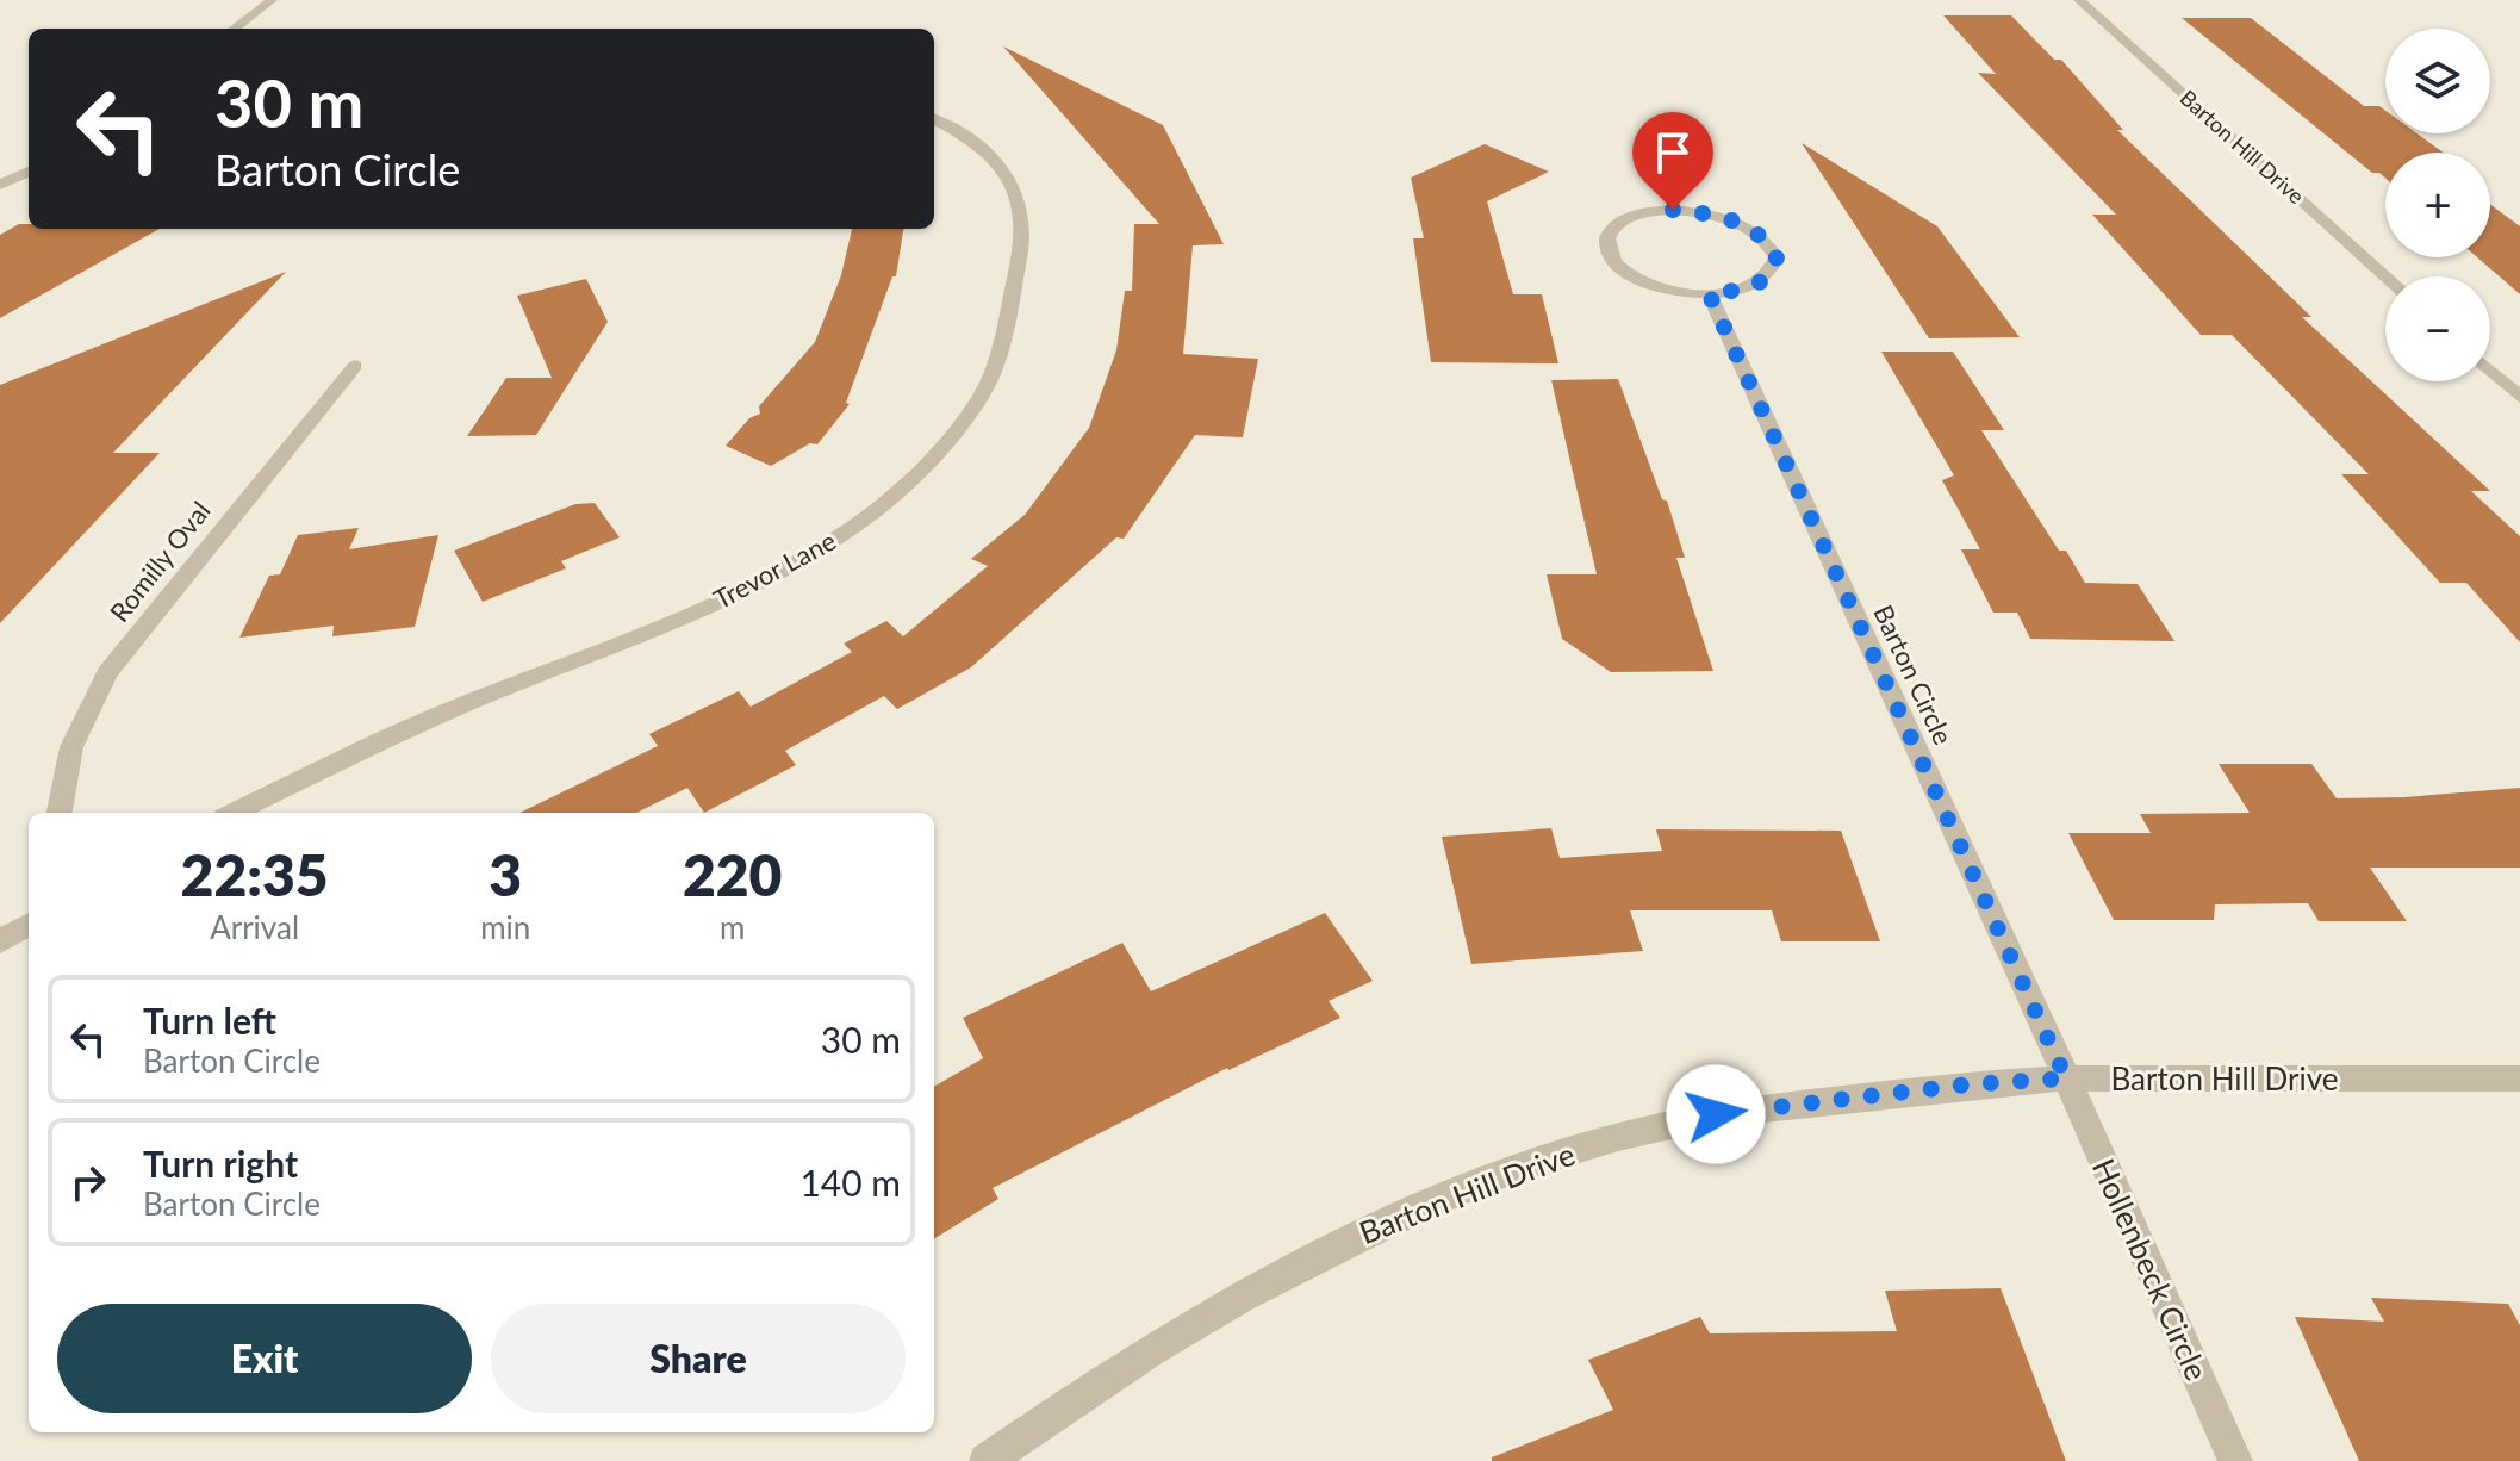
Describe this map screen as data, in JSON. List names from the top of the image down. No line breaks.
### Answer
{"streets":{"street":["Barton Hill Drive","Romilly Oval","Trevor Lane","Barton Circle","Hollenbeck Circle"]},"crossings":[["Barton Hill Drive","Barton Circle"],["Barton Hill Drive","Hollenbeck Circle"],["Barton Circle","Hollenbeck Circle"]],"page":{"map_buttons":["+","−"],"turn":["30 m","Barton Circle"],"eta":["22:35","Arrival","3","min","220","m"],"list":[{"name":"Turn left","note":"Barton Circle","value":"30 m"},{"name":"Turn right","note":"Barton Circle","value":"140 m"}],"buttons":["Exit","Share"]}}
